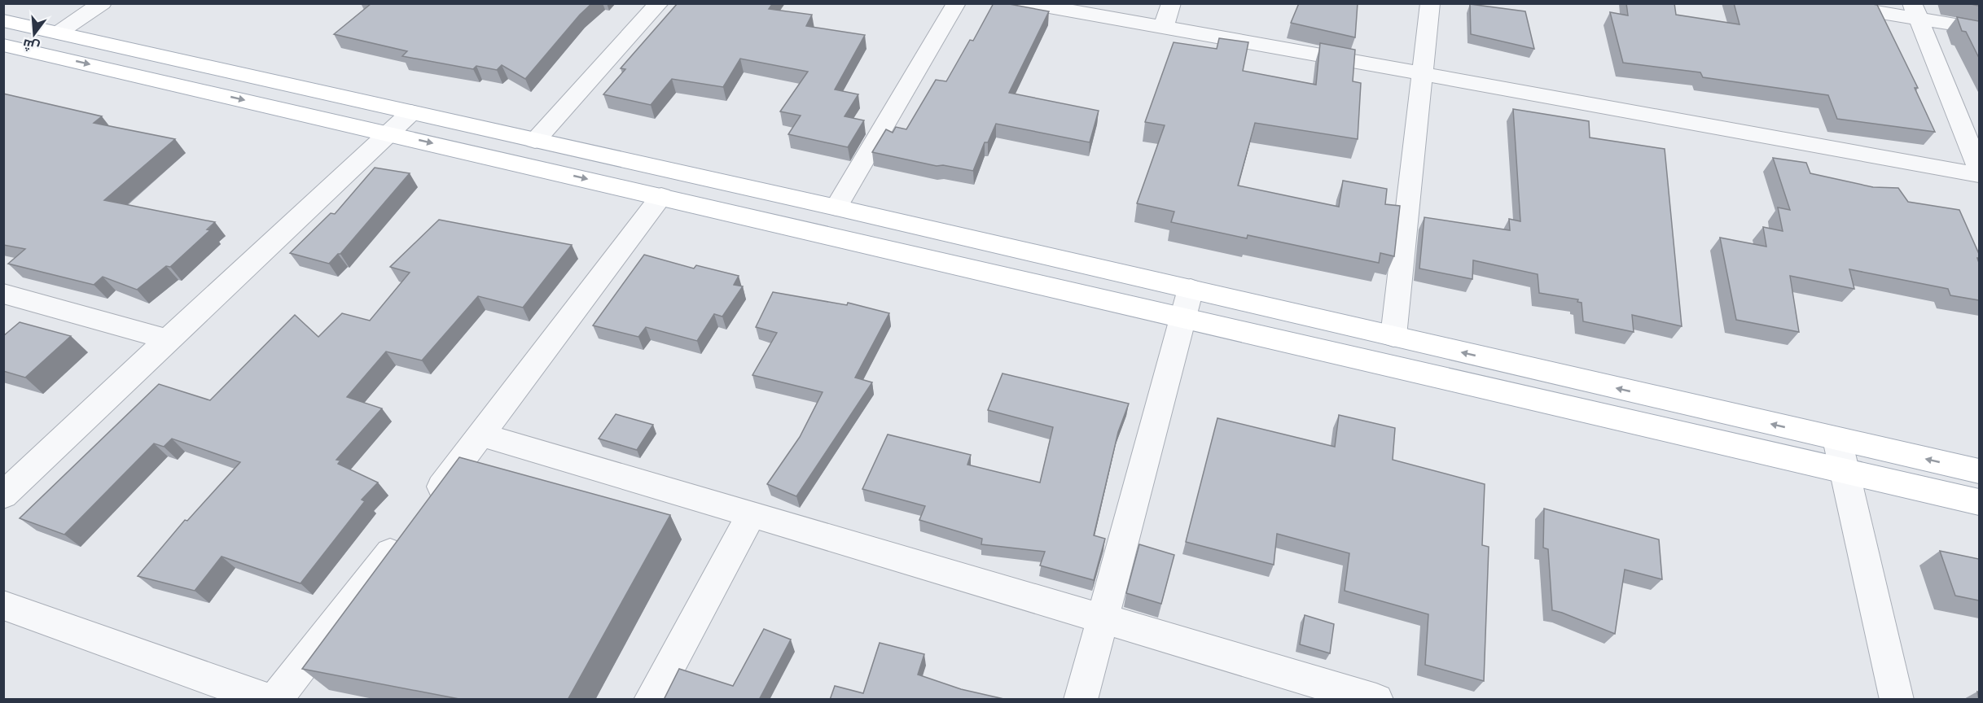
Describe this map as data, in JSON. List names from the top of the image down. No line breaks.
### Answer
{"north":"bottom"}
